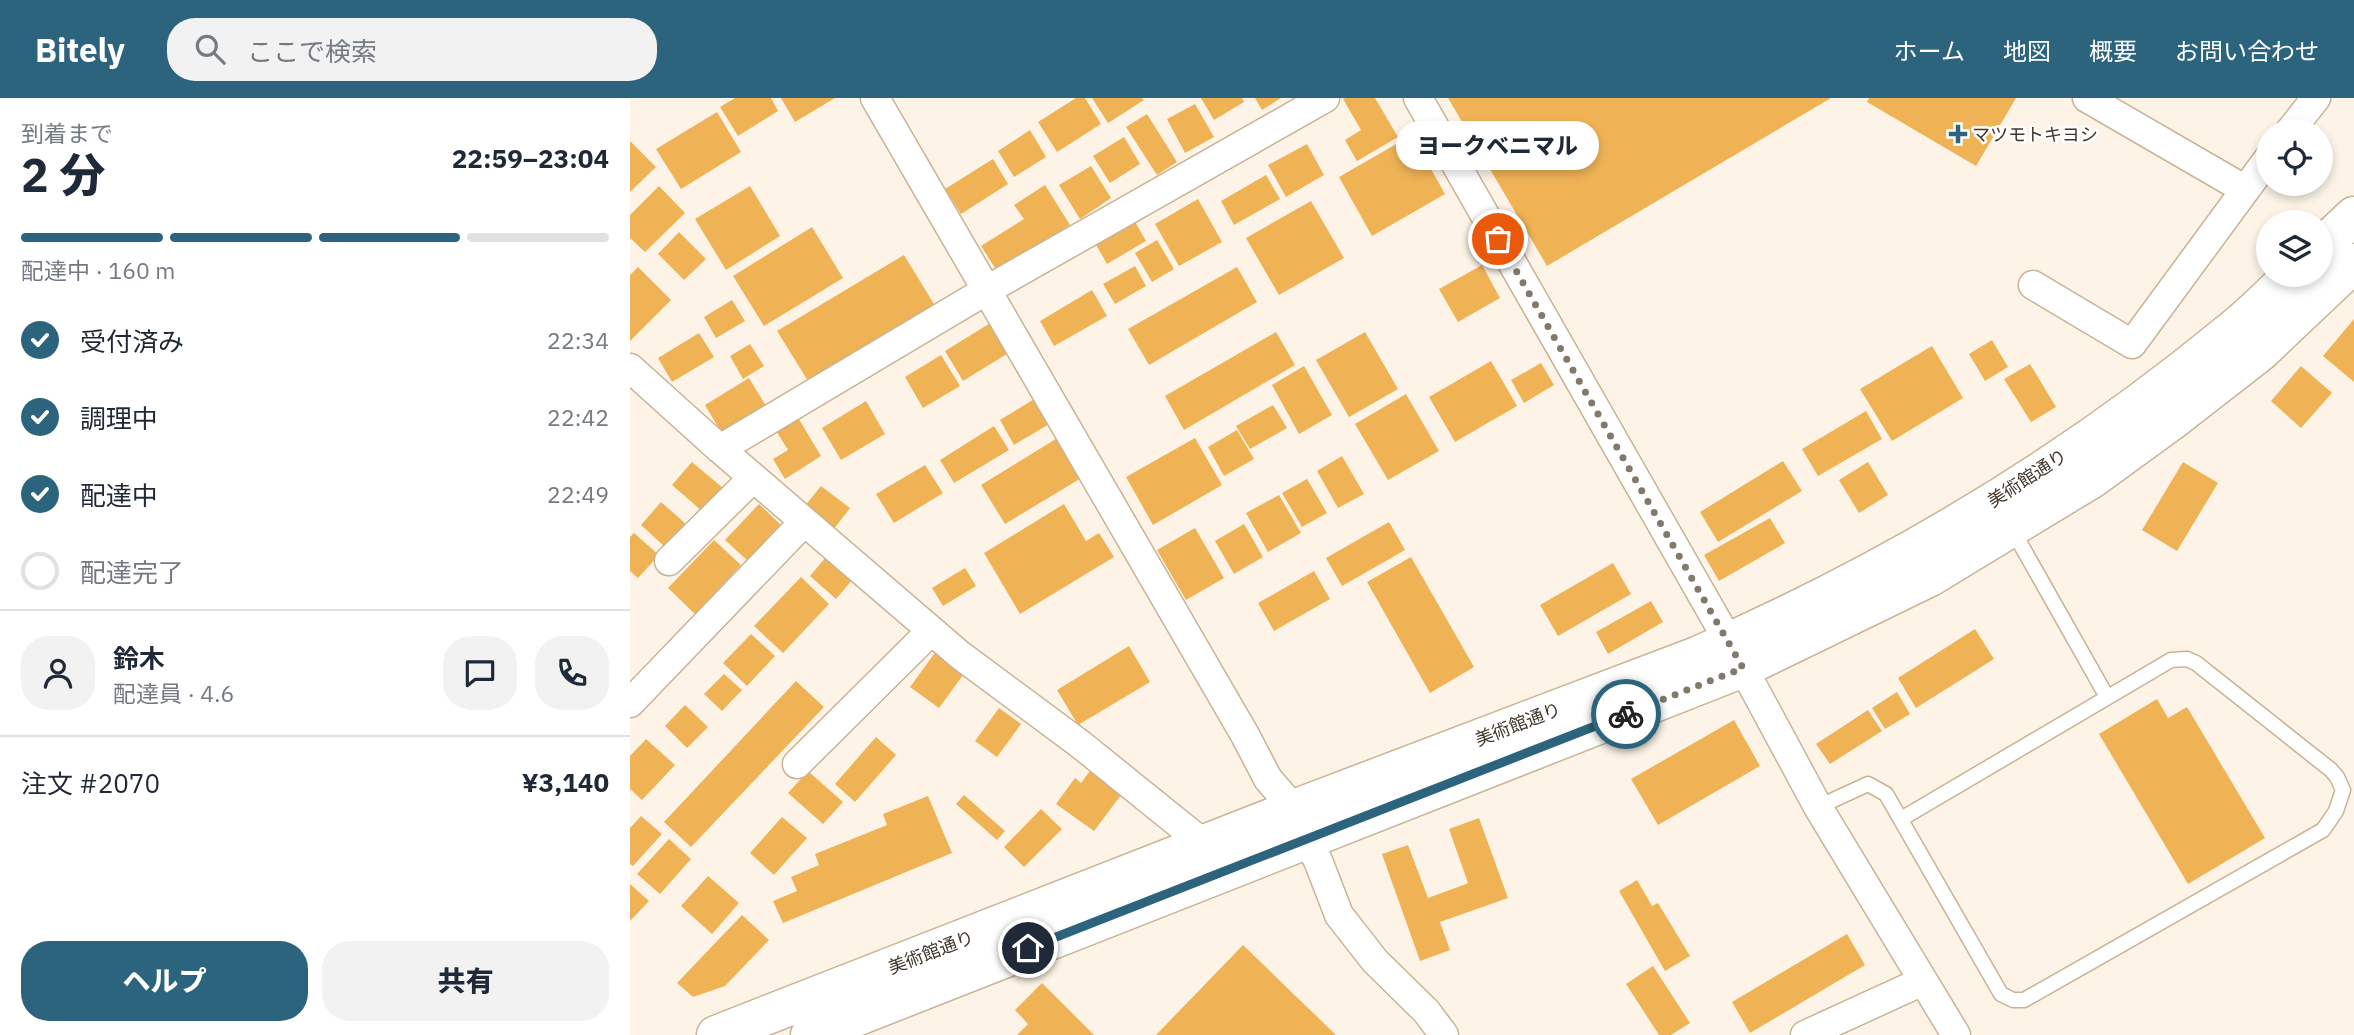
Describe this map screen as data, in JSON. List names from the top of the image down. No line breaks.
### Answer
{"streets":{"street":["美術館通り"]},"places":{"health":["マツモトキヨシ"],"other":["ヨークベニマル"]},"page":{"header":"Bitely","search":"ここで検索","nav":["ホーム","地図","概要","お問い合わせ"],"heading":["2 分","到着まで","22:59–23:04"],"panel":["鈴木","配達員 · 4.6","注文 #2070","¥3,140"],"bubble":"ヨークベニマル","bar":"配達中 · 160 m","list":[["受付済み","22:34"],["調理中","22:42"],["配達中","22:49"],"配達完了"],"buttons":["ヘルプ","共有"]}}
